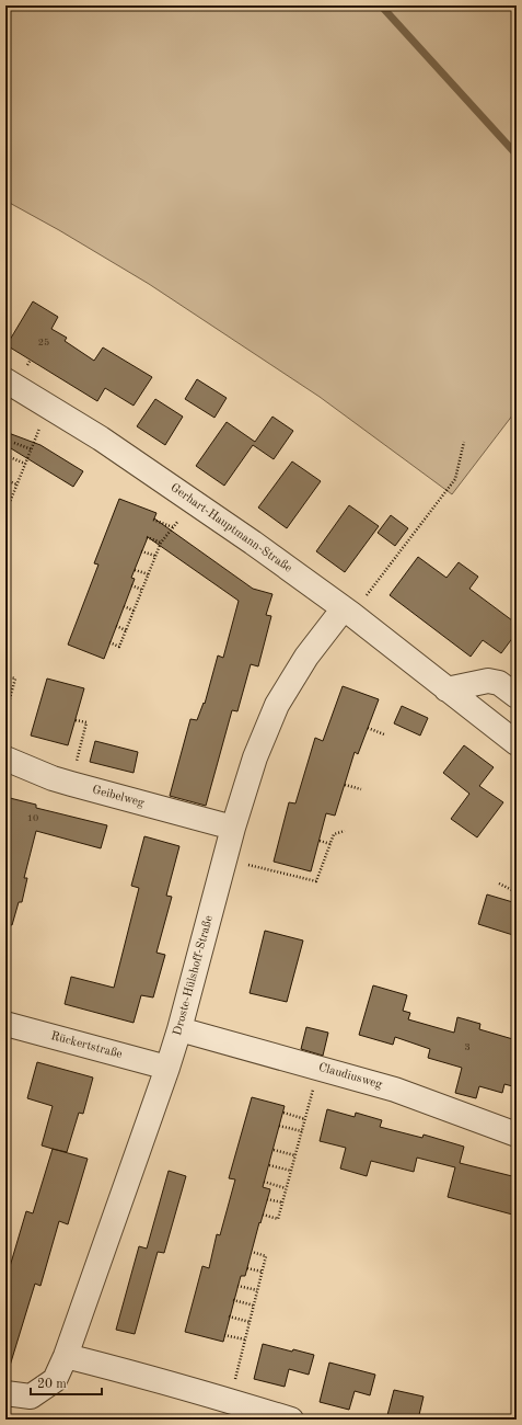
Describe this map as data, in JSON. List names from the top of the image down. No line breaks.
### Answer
{"streets":{"street":["Gerhart-Hauptmann-Straße","Geibelweg","Droste-Hülshoff-Straße","Rückertstraße","Claudiusweg"]},"crossings":[["Gerhart-Hauptmann-Straße","Droste-Hülshoff-Straße"],["Geibelweg","Droste-Hülshoff-Straße"],["Droste-Hülshoff-Straße","Rückertstraße"],["Droste-Hülshoff-Straße","Claudiusweg"]],"house_numbers":["25","10","3"],"scale_bar":"20 m"}
